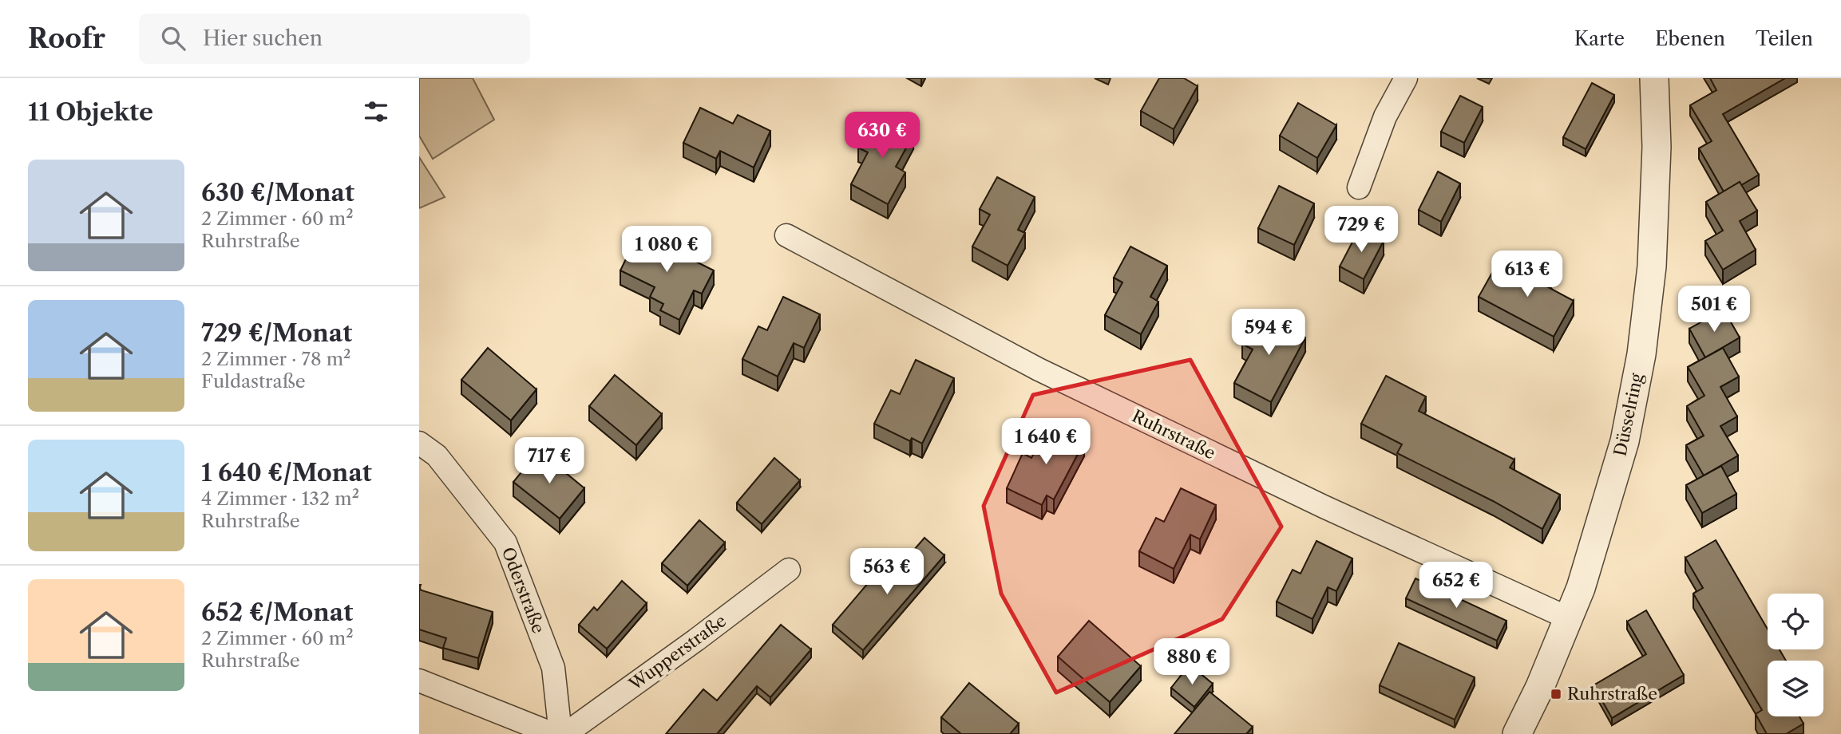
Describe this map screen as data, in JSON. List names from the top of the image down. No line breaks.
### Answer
{"streets":{"street":["Düsselring","Ruhrstraße","Oderstraße","Wupperstraße"]},"crossings":[["Düsselring","Ruhrstraße"]],"places":{"transit":["Ruhrstraße"]},"page":{"header":"Roofr","search":"Hier suchen","nav":["Karte","Ebenen","Teilen"],"heading":"11 Objekte","price":["630 €","729 €","1 080 €","613 €","501 €","594 €","1 640 €","717 €","563 €","652 €","880 €"],"list":[{"name":"630 €/Monat","note":"2 Zimmer · 60 m² · Ruhrstraße"},{"name":"729 €/Monat","note":"2 Zimmer · 78 m² · Fuldastraße"},{"name":"1 640 €/Monat","note":"4 Zimmer · 132 m² · Ruhrstraße"},{"name":"652 €/Monat","note":"2 Zimmer · 60 m² · Ruhrstraße"}]}}
